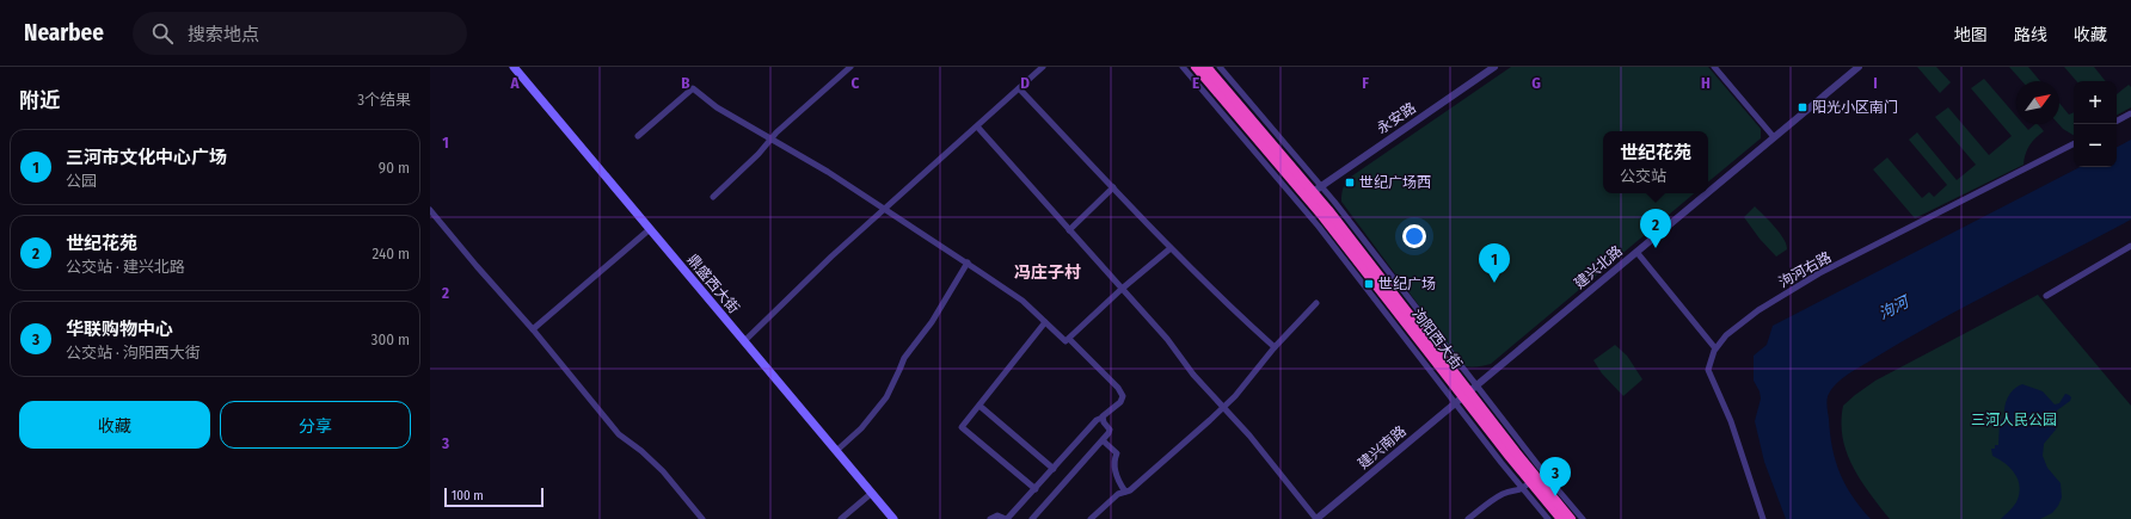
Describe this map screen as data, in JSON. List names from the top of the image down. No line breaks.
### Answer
{"streets":{"highway":["泃阳西大街"],"main road":["鼎盛西大街"],"street":["永安路","建兴北路","泃河右路","建兴南路"]},"crossings":[["永安路","泃阳西大街"],["建兴北路","泃阳西大街"],["建兴北路","建兴南路"],["泃阳西大街","建兴南路"]],"districts":["冯庄子村"],"water":["泃河"],"parks":["三河人民公园"],"places":{"transit":["阳光小区南门","世纪广场西","世纪广场"]},"scale_bar":"100 m","north":"top right","page":{"header":"Nearbee","search":"搜索地点","nav":["地图","路线","收藏"],"heading":["附近","3个结果"],"map_buttons":["+","−"],"list":[{"mark":"1","name":"三河市文化中心广场","note":"公园","value":"90 m"},{"mark":"2","name":"世纪花苑","note":"公交站 · 建兴北路","value":"240 m"},{"mark":"3","name":"华联购物中心","note":"公交站 · 泃阳西大街","value":"300 m"}],"popup":["世纪花苑","公交站"],"pins":["2","1","3"],"buttons":["收藏","分享"],"scale":"100 m"},"grid":{"columns":["A","B","C","D","E","F","G","H","I"],"rows":["1","2","3"]}}
